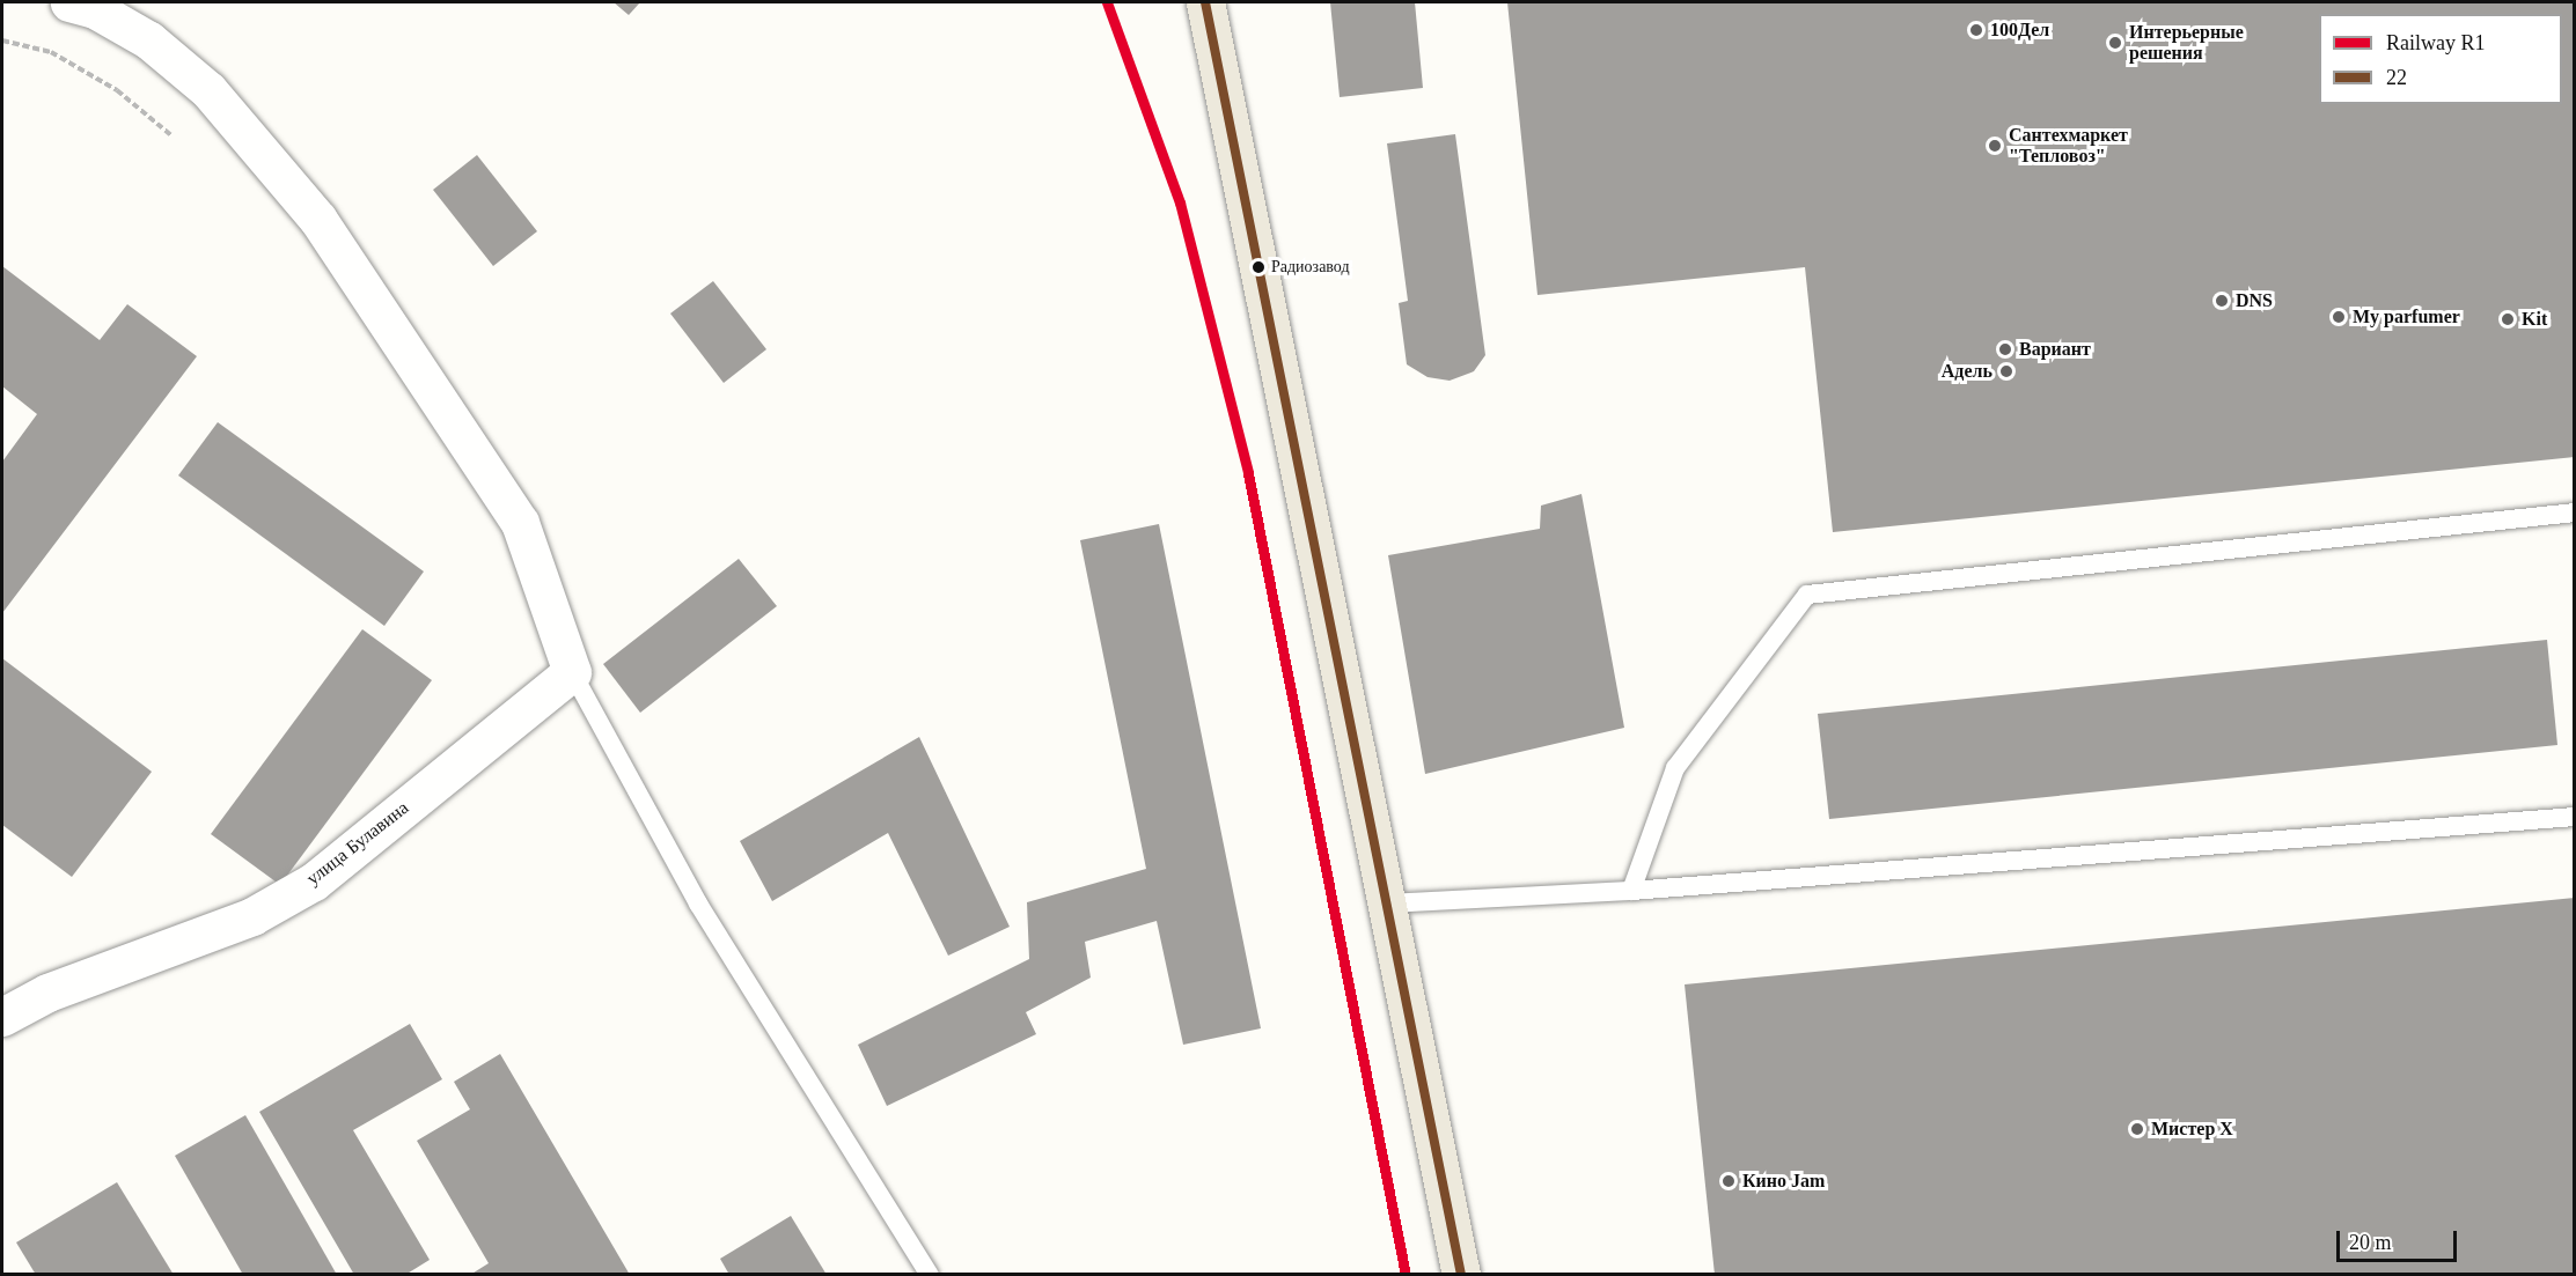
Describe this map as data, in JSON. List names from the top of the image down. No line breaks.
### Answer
{"streets":{"street":["улица Булавина"]},"places":["100Дел","Интерьерные решения","Сантехмаркет \"Тепловоз\"","Радиозавод","DNS","My parfumer","Kit","Вариант","Адель","Мистер Х","Кино Jam"],"lines":["rail line R1","transit line 22"],"legend":["Railway R1","22"],"scale_bar":"20 m"}
